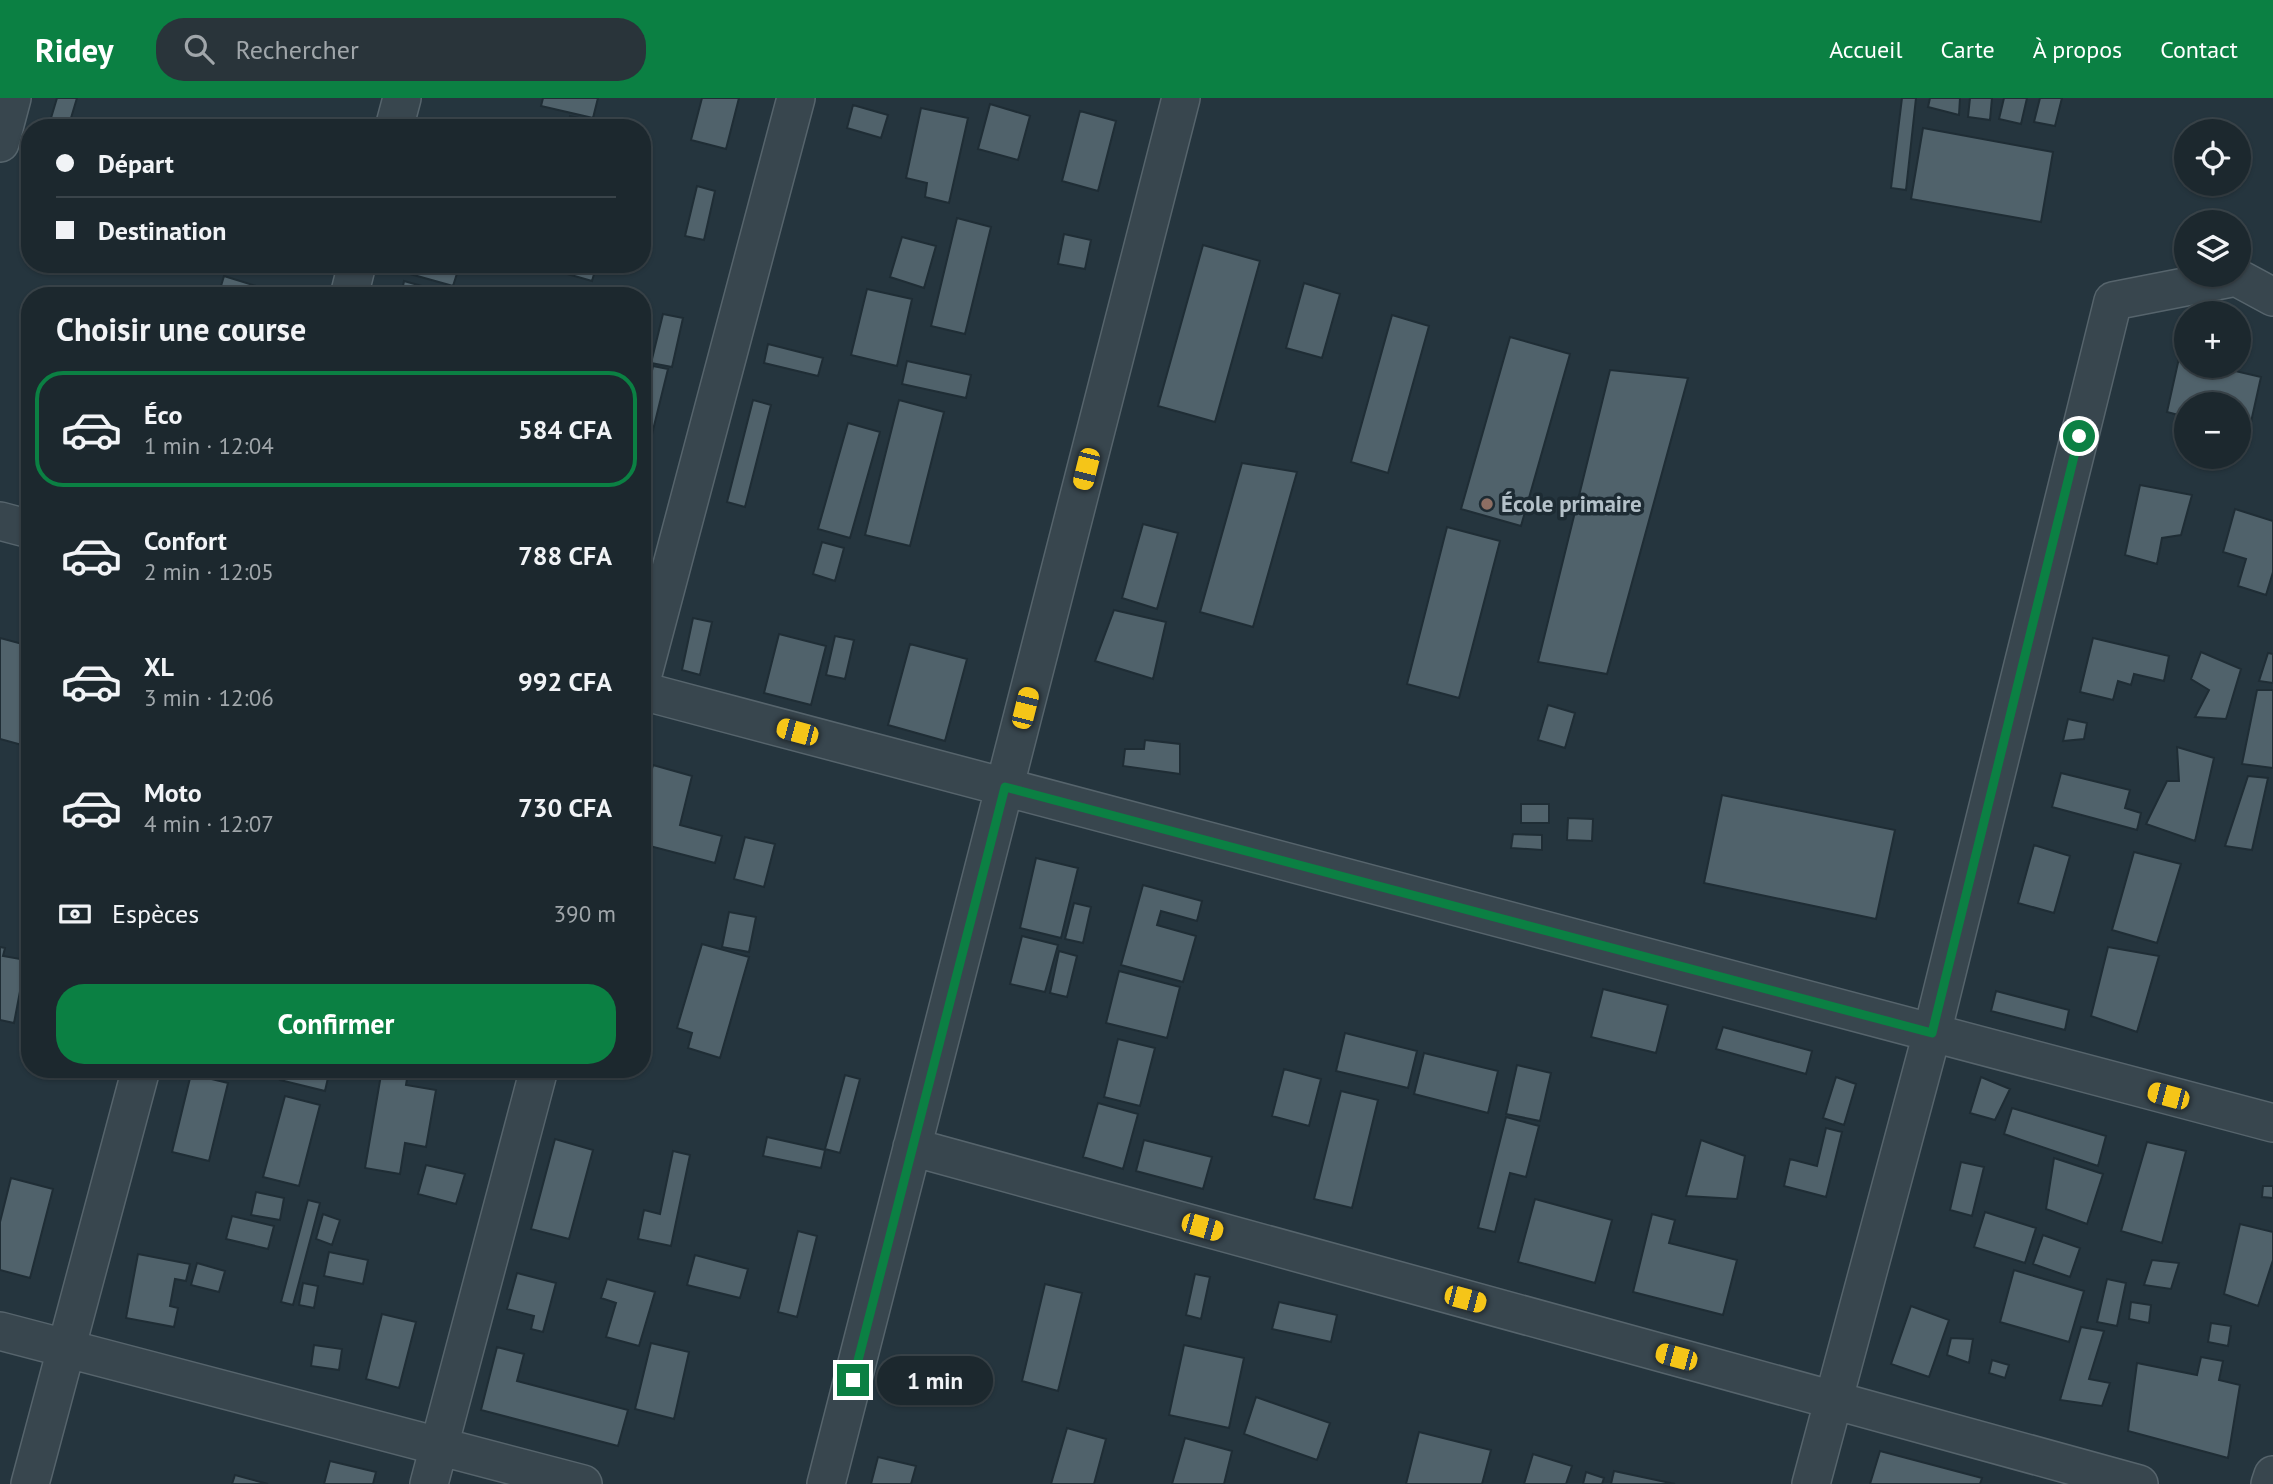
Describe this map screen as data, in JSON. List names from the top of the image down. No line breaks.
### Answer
{"places":["École primaire"],"page":{"header":"Ridey","search":"Rechercher","nav":["Accueil","Carte","À propos","Contact"],"map_buttons":["+","−"],"banner":["Départ","Destination"],"heading":"Choisir une course","list":[{"name":"Éco","note":"1 min · 12:04","value":"584 CFA"},{"name":"Confort","note":"2 min · 12:05","value":"788 CFA"},{"name":"XL","note":"3 min · 12:06","value":"992 CFA"},{"name":"Moto","note":"4 min · 12:07","value":"730 CFA"}],"pay":["Espèces","390 m"],"buttons":"Confirmer","bubble":"1 min"}}
